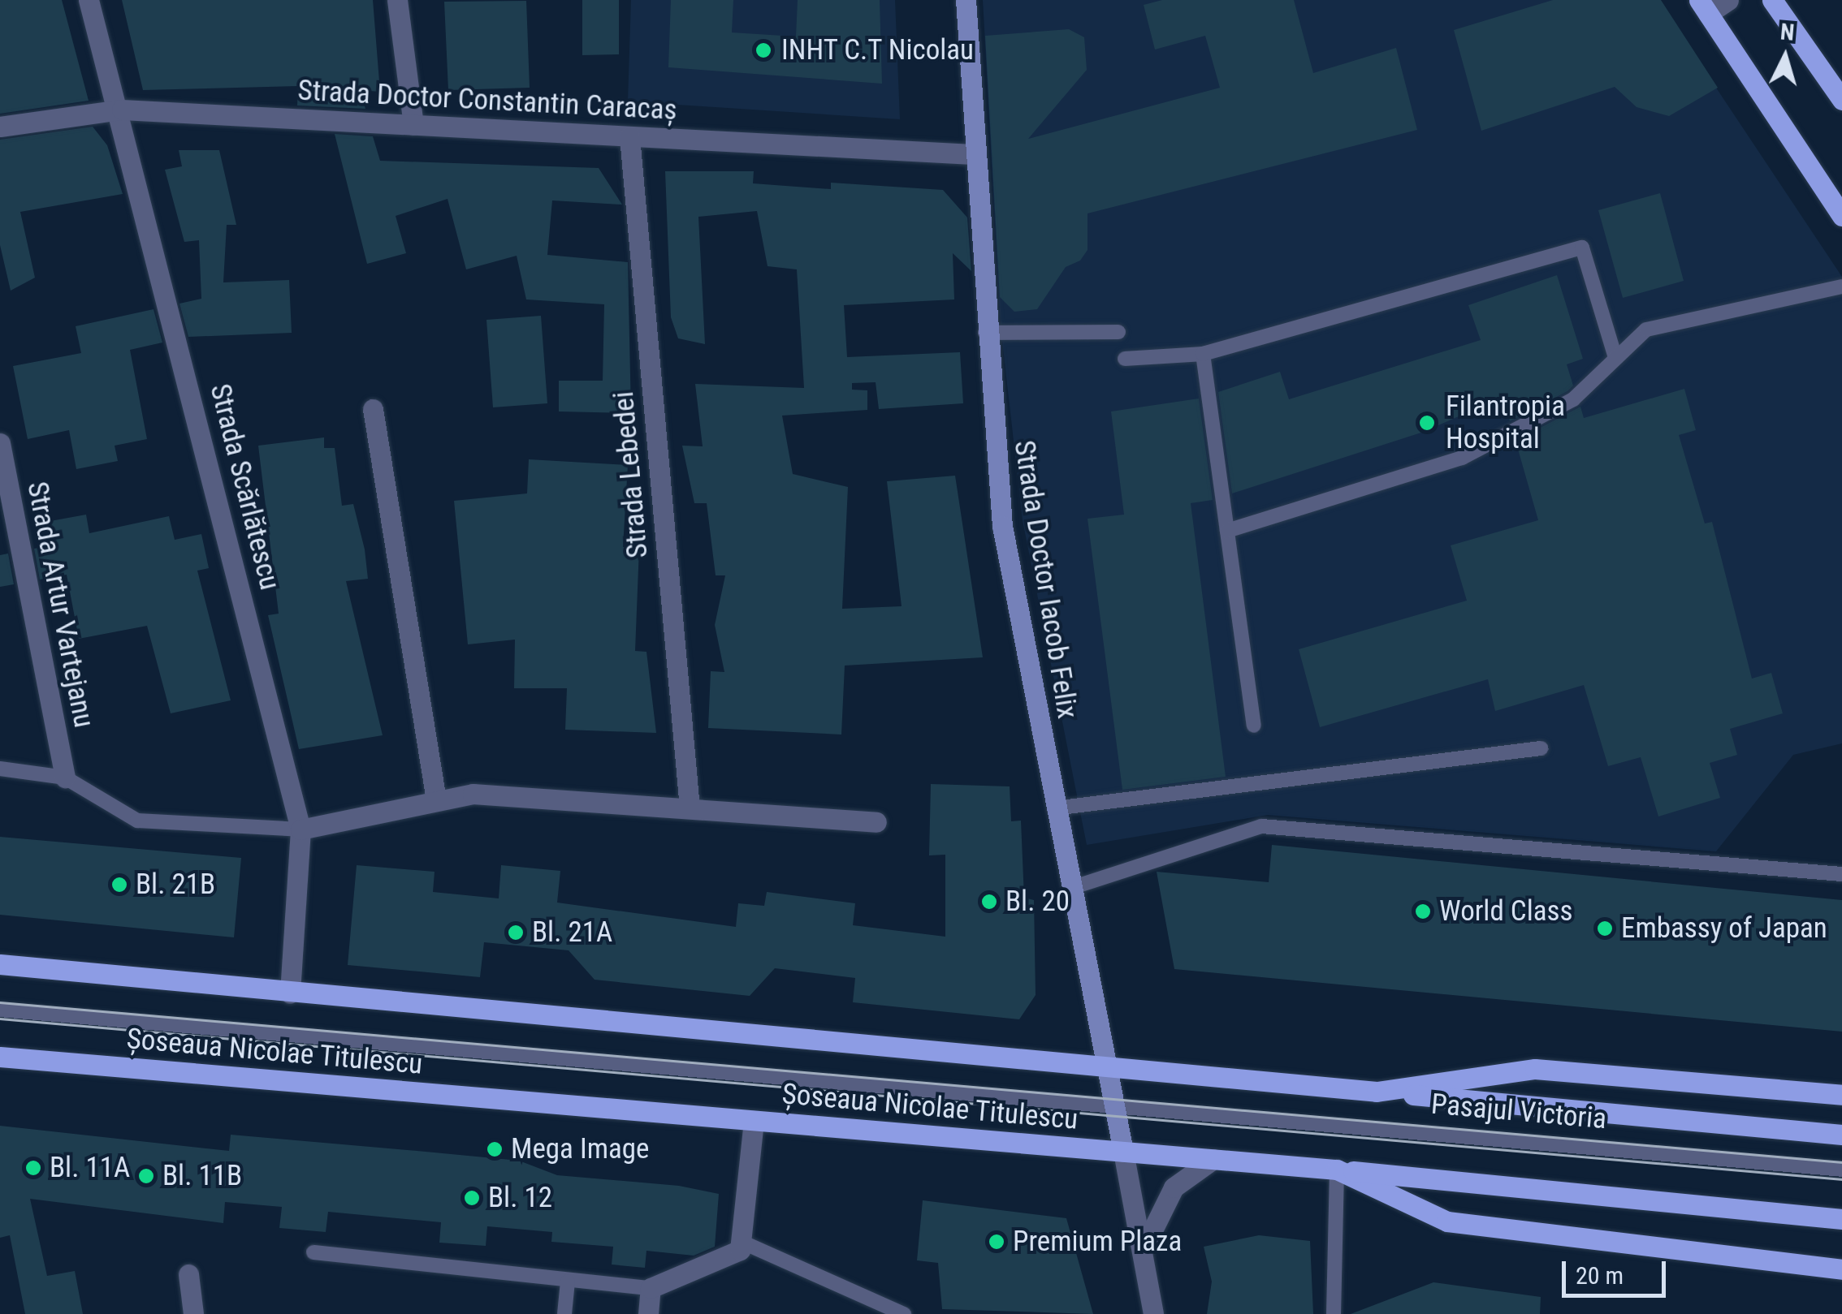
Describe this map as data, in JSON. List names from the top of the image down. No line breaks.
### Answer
{"streets":{"main road":["Șoseaua Nicolae Titulescu","Pasajul Victoria"],"street":["Strada Doctor Constantin Caracaș","Strada Lebedei","Strada Scărlătescu","Strada Doctor Iacob Felix","Strada Artur Vartejanu"]},"crossings":[["Strada Doctor Constantin Caracaș","Strada Lebedei"],["Strada Doctor Constantin Caracaș","Strada Scărlătescu"],["Strada Doctor Constantin Caracaș","Strada Doctor Iacob Felix"],["Strada Scărlătescu","Șoseaua Nicolae Titulescu"],["Strada Doctor Iacob Felix","Șoseaua Nicolae Titulescu"],["Șoseaua Nicolae Titulescu","Pasajul Victoria"]],"places":["INHT C.T Nicolau","Filantropia Hospital","Bl. 21B","Bl. 20","World Class","Embassy of Japan","Bl. 21A","Mega Image","Bl. 11A","Bl. 11B","Bl. 12","Premium Plaza"],"scale_bar":"20 m","north":"top"}
